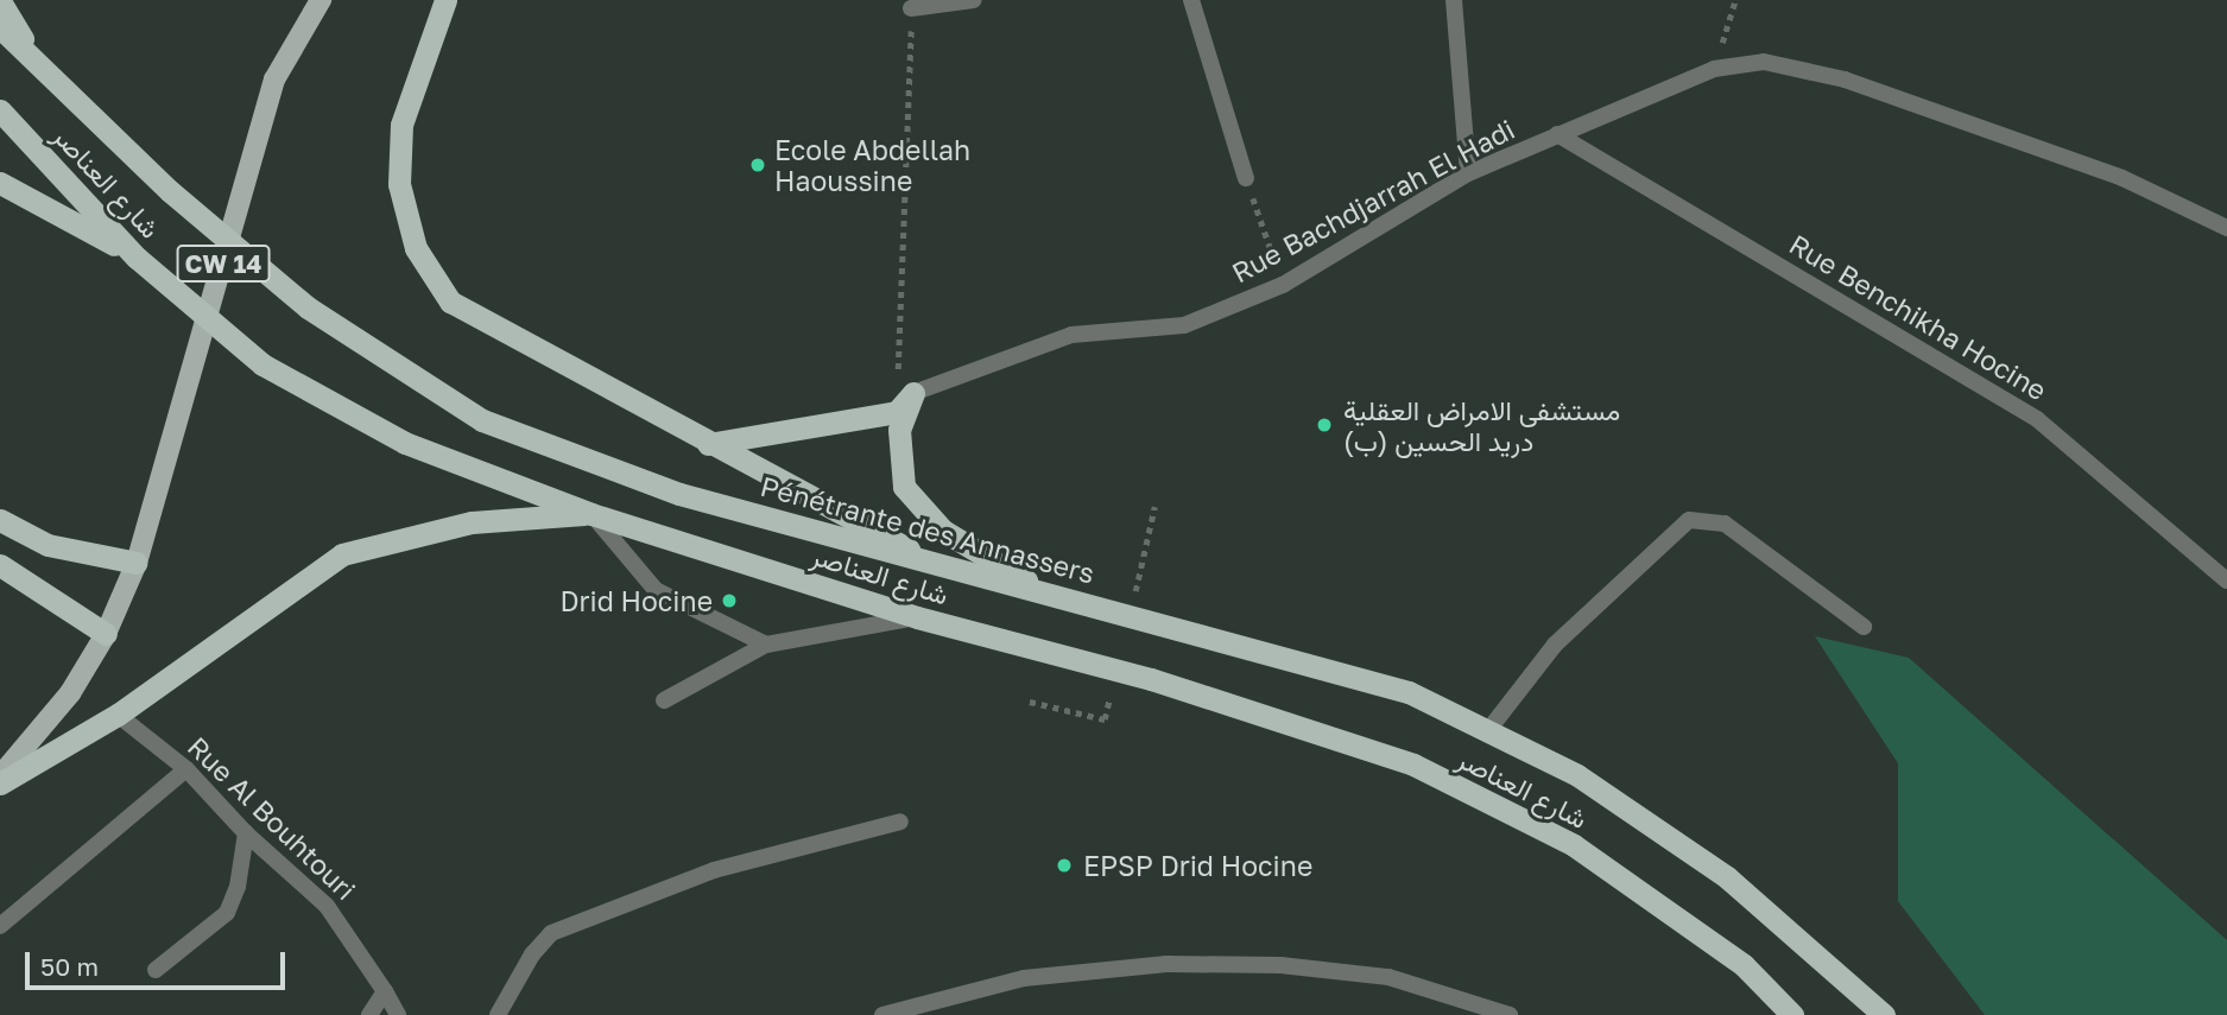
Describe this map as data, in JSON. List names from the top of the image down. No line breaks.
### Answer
{"streets":{"highway":["شارع العناصر","Pénétrante des Annassers"],"main road":["CW 14"],"street":["Rue Bachdjarrah El Hadi","Rue Benchikha Hocine","Rue Al Bouhtouri"]},"crossings":[["Rue Bachdjarrah El Hadi","Rue Benchikha Hocine"]],"places":["Ecole Abdellah Haoussine","مستشفى الامراض العقلية دريد الحسين (ب)","Drid Hocine","EPSP Drid Hocine"],"scale_bar":"50 m"}
